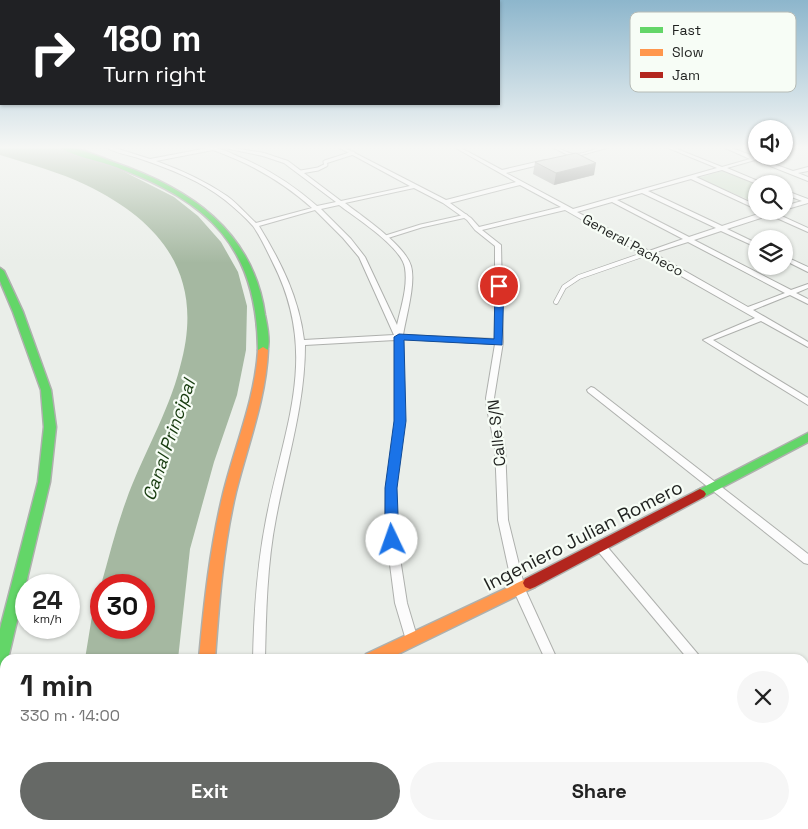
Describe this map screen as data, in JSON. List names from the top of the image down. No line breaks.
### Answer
{"streets":{"street":["General Pacheco","Calle S/N","Ingeniero Julian Romero"]},"crossings":[["Calle S/N","Ingeniero Julian Romero"]],"water":["Canal Principal"],"legend":["Fast","Slow","Jam"],"page":{"turn":["180 m","Turn right"],"speed":"24 km/h","limit":"30","heading":["1 min","330 m · 14:00"],"buttons":["Exit","Share"]}}
